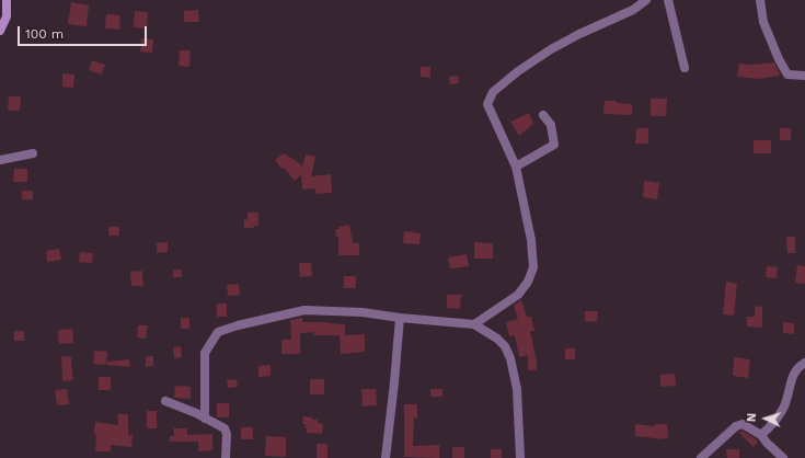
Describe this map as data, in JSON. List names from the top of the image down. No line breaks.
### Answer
{"scale_bar":"100 m","north":"left"}
